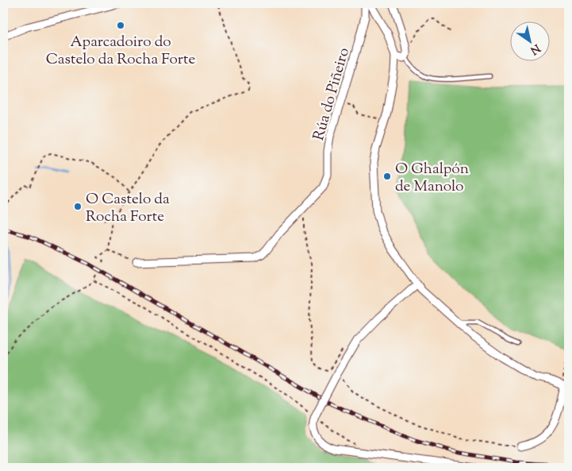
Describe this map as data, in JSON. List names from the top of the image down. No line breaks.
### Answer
{"streets":{"street":["Rúa do Piñeiro"]},"places":["Aparcadoiro do Castelo da Rocha Forte","O Ghalpón de Manolo","O Castelo da Rocha Forte"],"north":"bottom right"}
